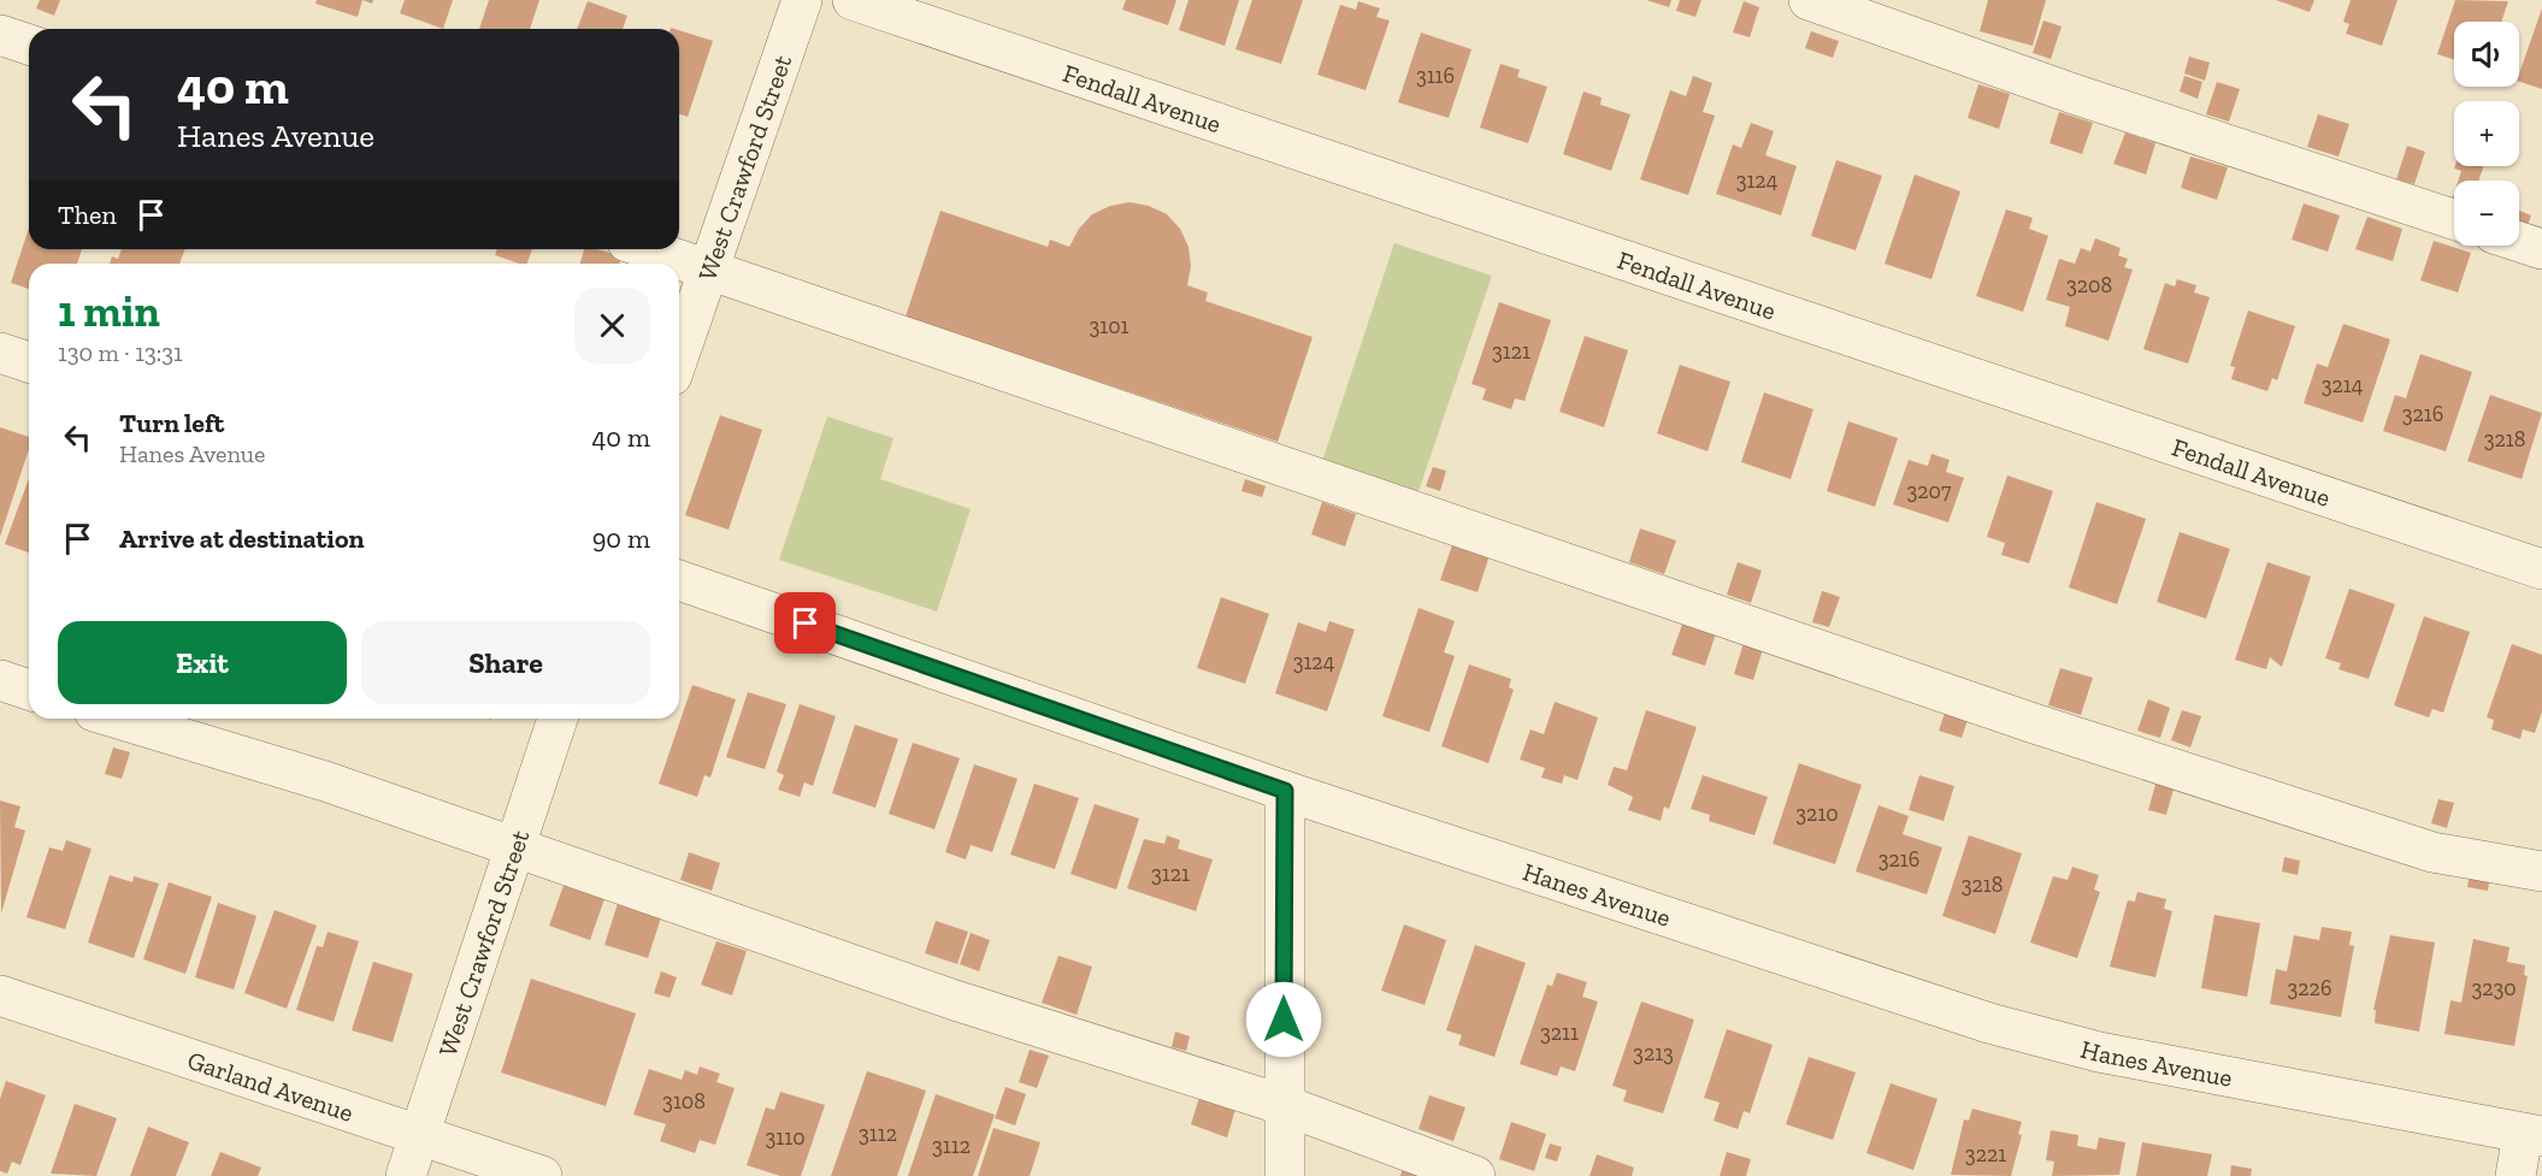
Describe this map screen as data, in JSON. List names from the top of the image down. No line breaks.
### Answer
{"streets":{"street":["Fendall Avenue","West Crawford Street","Hanes Avenue","Garland Avenue"]},"crossings":[["West Crawford Street","Garland Avenue"]],"house_numbers":["3116","3124","3208","3101","3121","3214","3216","3218","3207","3124","3210","3216","3121","3218","3226","3230","3211","3213","3108","3112","3110","3112","3221"],"page":{"map_buttons":["+","−"],"turn":["40 m","Hanes Avenue"],"then":"Then","heading":["1 min","130 m · 13:31"],"list":[{"name":"Turn left","note":"Hanes Avenue","value":"40 m"},{"name":"Arrive at destination","value":"90 m"}],"buttons":["Exit","Share"]}}
